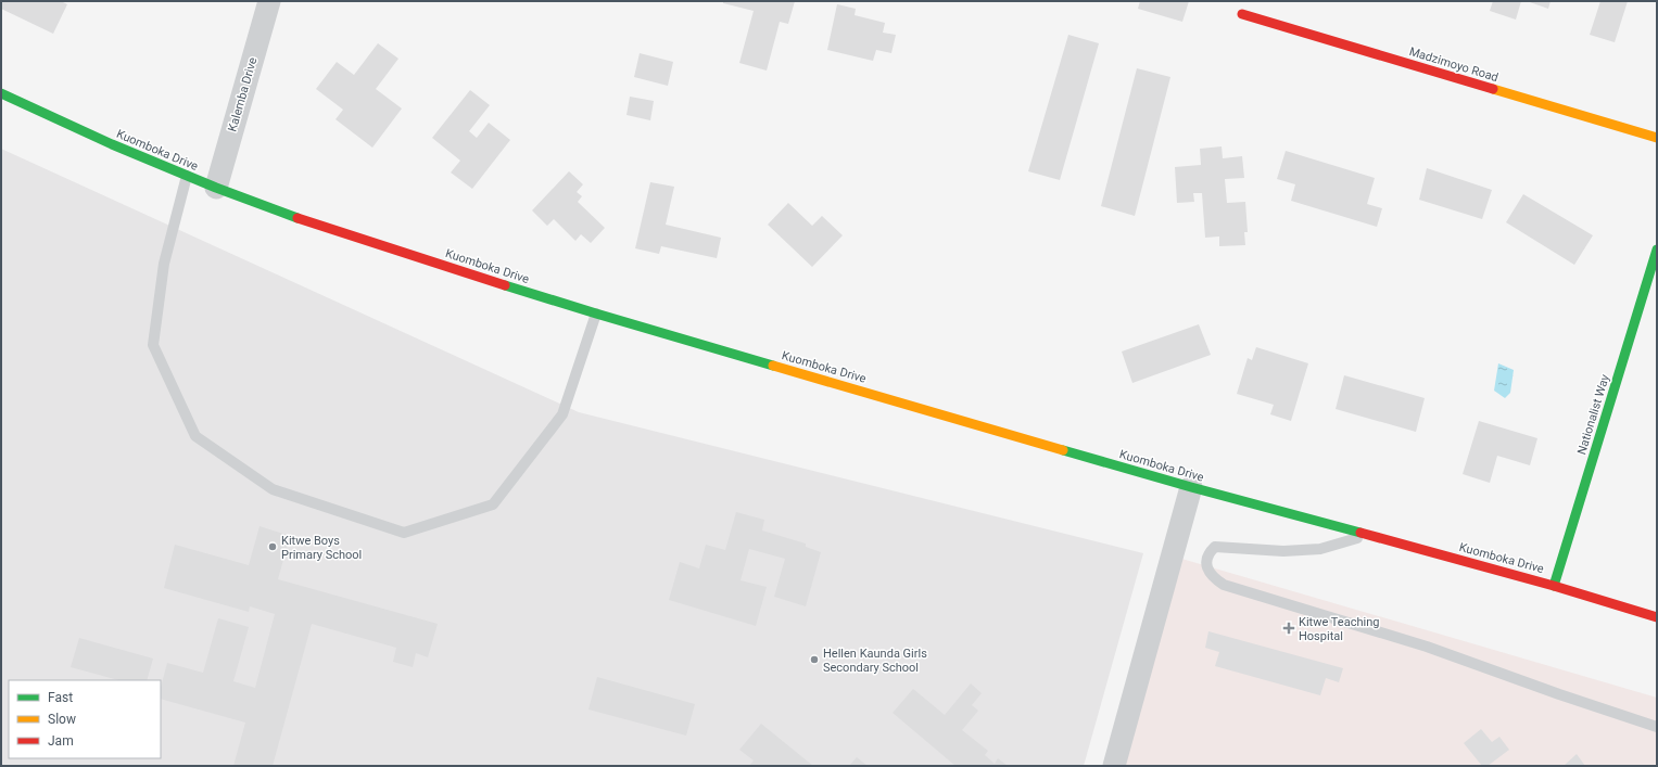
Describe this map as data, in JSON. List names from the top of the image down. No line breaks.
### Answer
{"streets":{"main road":["Madzimoyo Road","Kuomboka Drive","Nationalist Way"],"street":["Kalemba Drive"]},"crossings":[["Kalemba Drive","Kuomboka Drive"],["Kuomboka Drive","Nationalist Way"]],"places":{"other":["Kitwe Boys Primary School","Hellen Kaunda Girls Secondary School"],"health":["Kitwe Teaching Hospital"]},"legend":["Fast","Slow","Jam"]}
